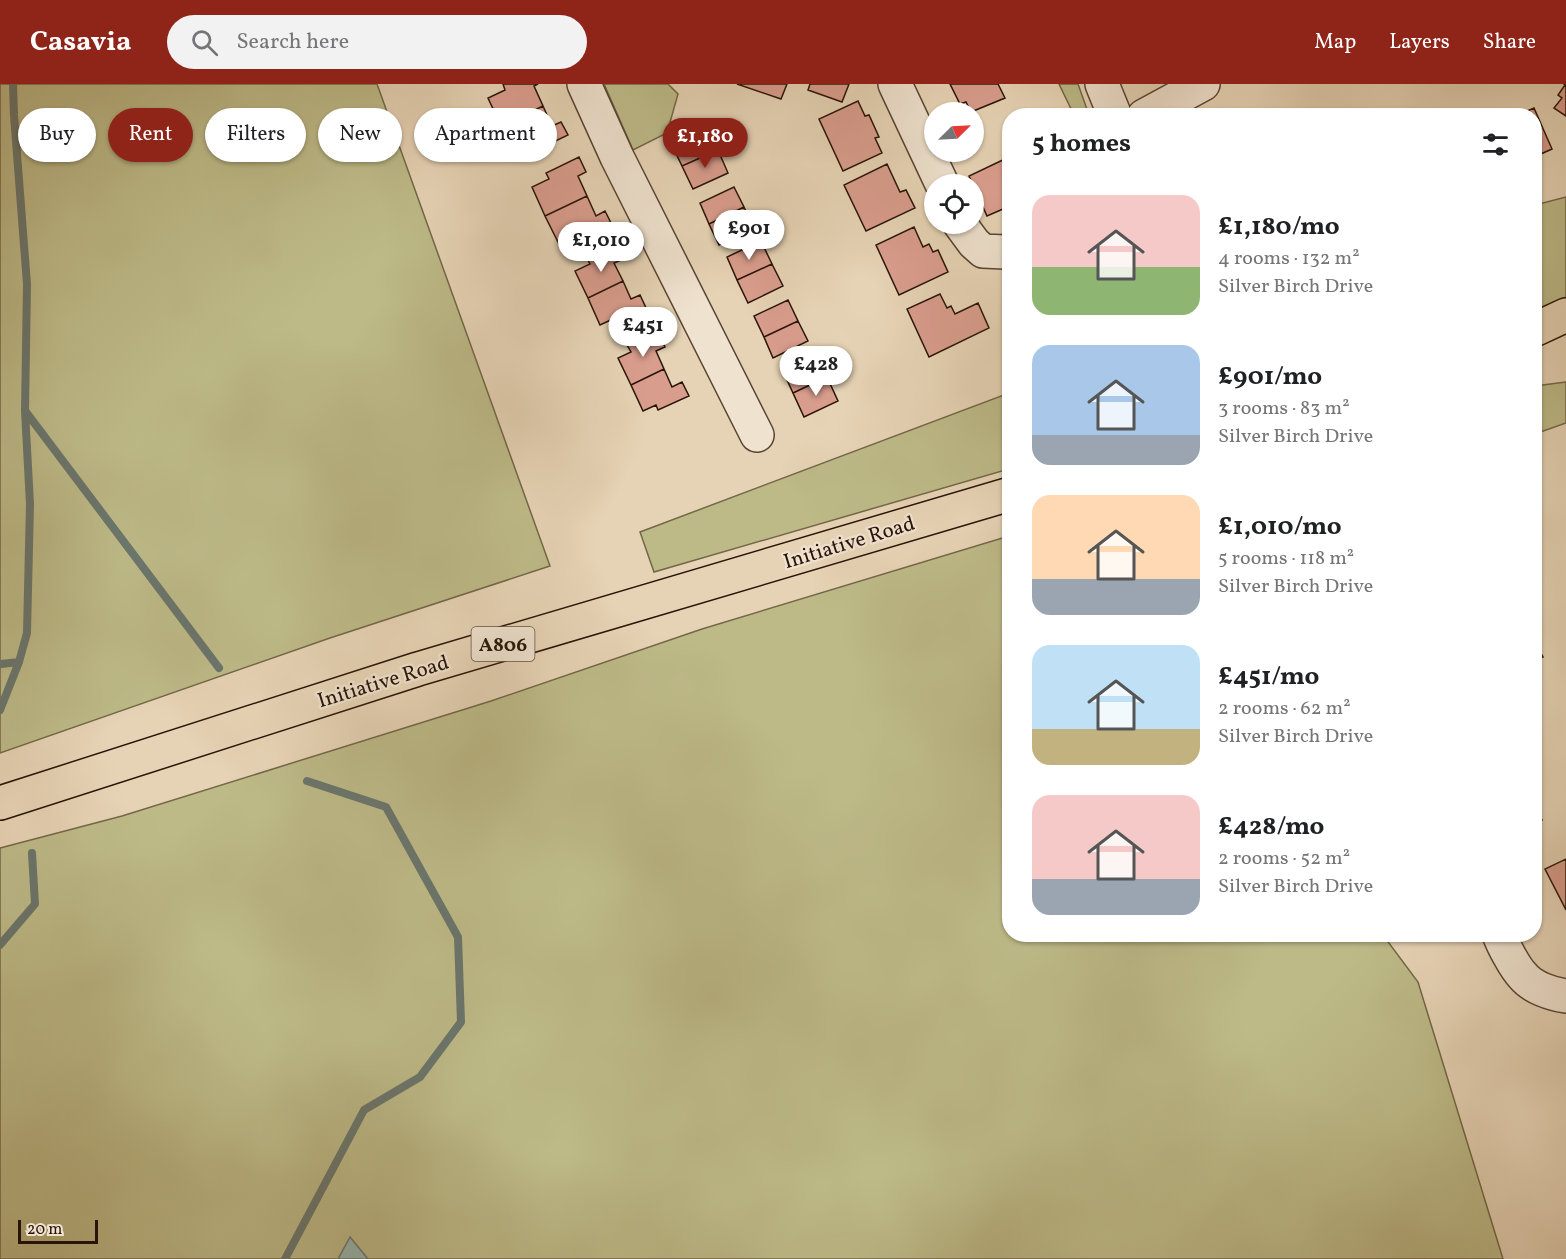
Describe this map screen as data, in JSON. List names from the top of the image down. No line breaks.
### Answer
{"streets":{"main road":["Initiative Road","A806"]},"scale_bar":"20 m","north":"top right","page":{"header":"Casavia","search":"Search here","nav":["Map","Layers","Share"],"chip":["Buy","Rent","Filters","New","Apartment"],"heading":"5 homes","price":["£1,180","£901","£1,010","£451","£428"],"list":[{"name":"£1,180/mo","note":"4 rooms · 132 m² · Silver Birch Drive"},{"name":"£901/mo","note":"3 rooms · 83 m² · Silver Birch Drive"},{"name":"£1,010/mo","note":"5 rooms · 118 m² · Silver Birch Drive"},{"name":"£451/mo","note":"2 rooms · 62 m² · Silver Birch Drive"},{"name":"£428/mo","note":"2 rooms · 52 m² · Silver Birch Drive"}],"scale":"20 m"}}
